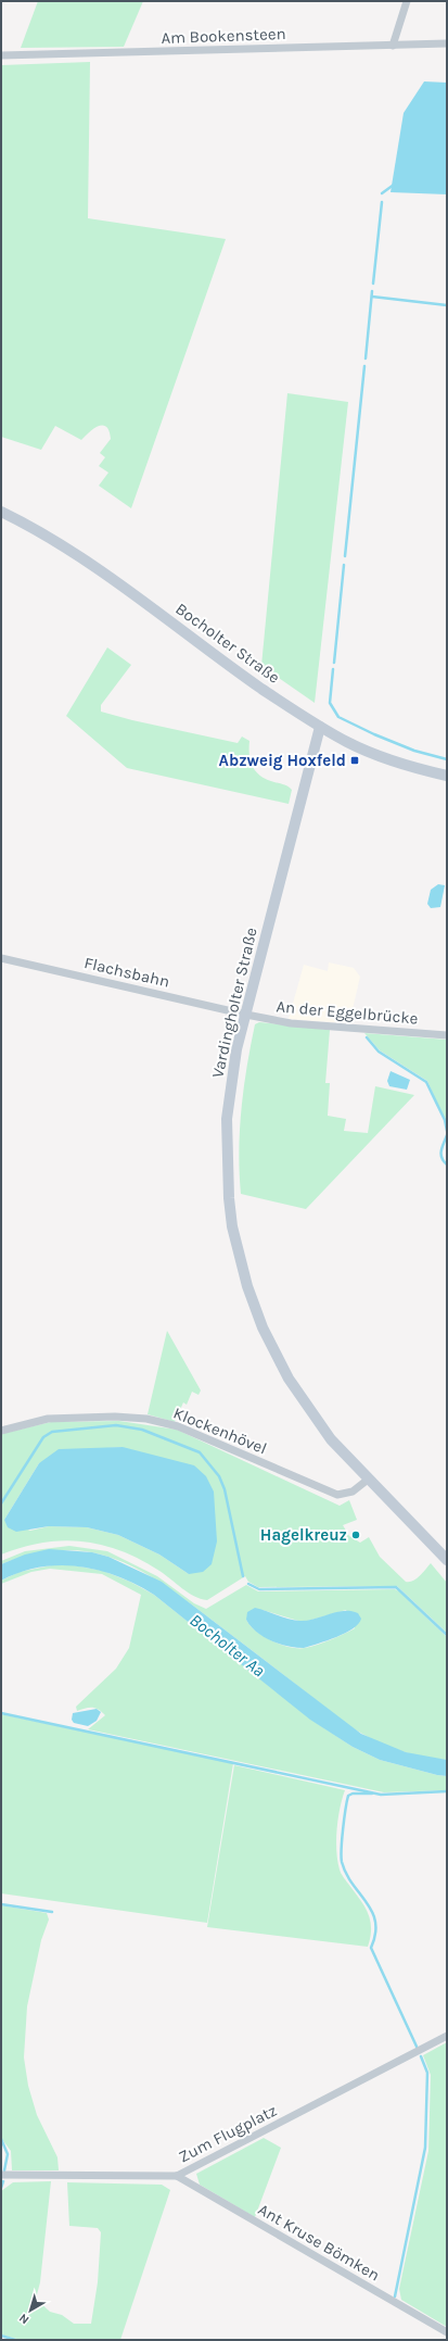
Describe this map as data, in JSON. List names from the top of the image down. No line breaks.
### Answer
{"streets":{"street":["Am Bookensteen","Bocholter Straße","Flachsbahn","Vardingholter Straße","An der Eggelbrücke","Klockenhövel","Zum Flugplatz","Ant Kruse Bömken"]},"crossings":[["Bocholter Straße","Vardingholter Straße"],["Flachsbahn","Vardingholter Straße"],["Flachsbahn","An der Eggelbrücke"],["Vardingholter Straße","An der Eggelbrücke"],["Vardingholter Straße","Klockenhövel"],["Zum Flugplatz","Ant Kruse Bömken"]],"water":["Bocholter Aa"],"places":{"transit":["Abzweig Hoxfeld"],"other":["Hagelkreuz"]},"north":"bottom left"}
